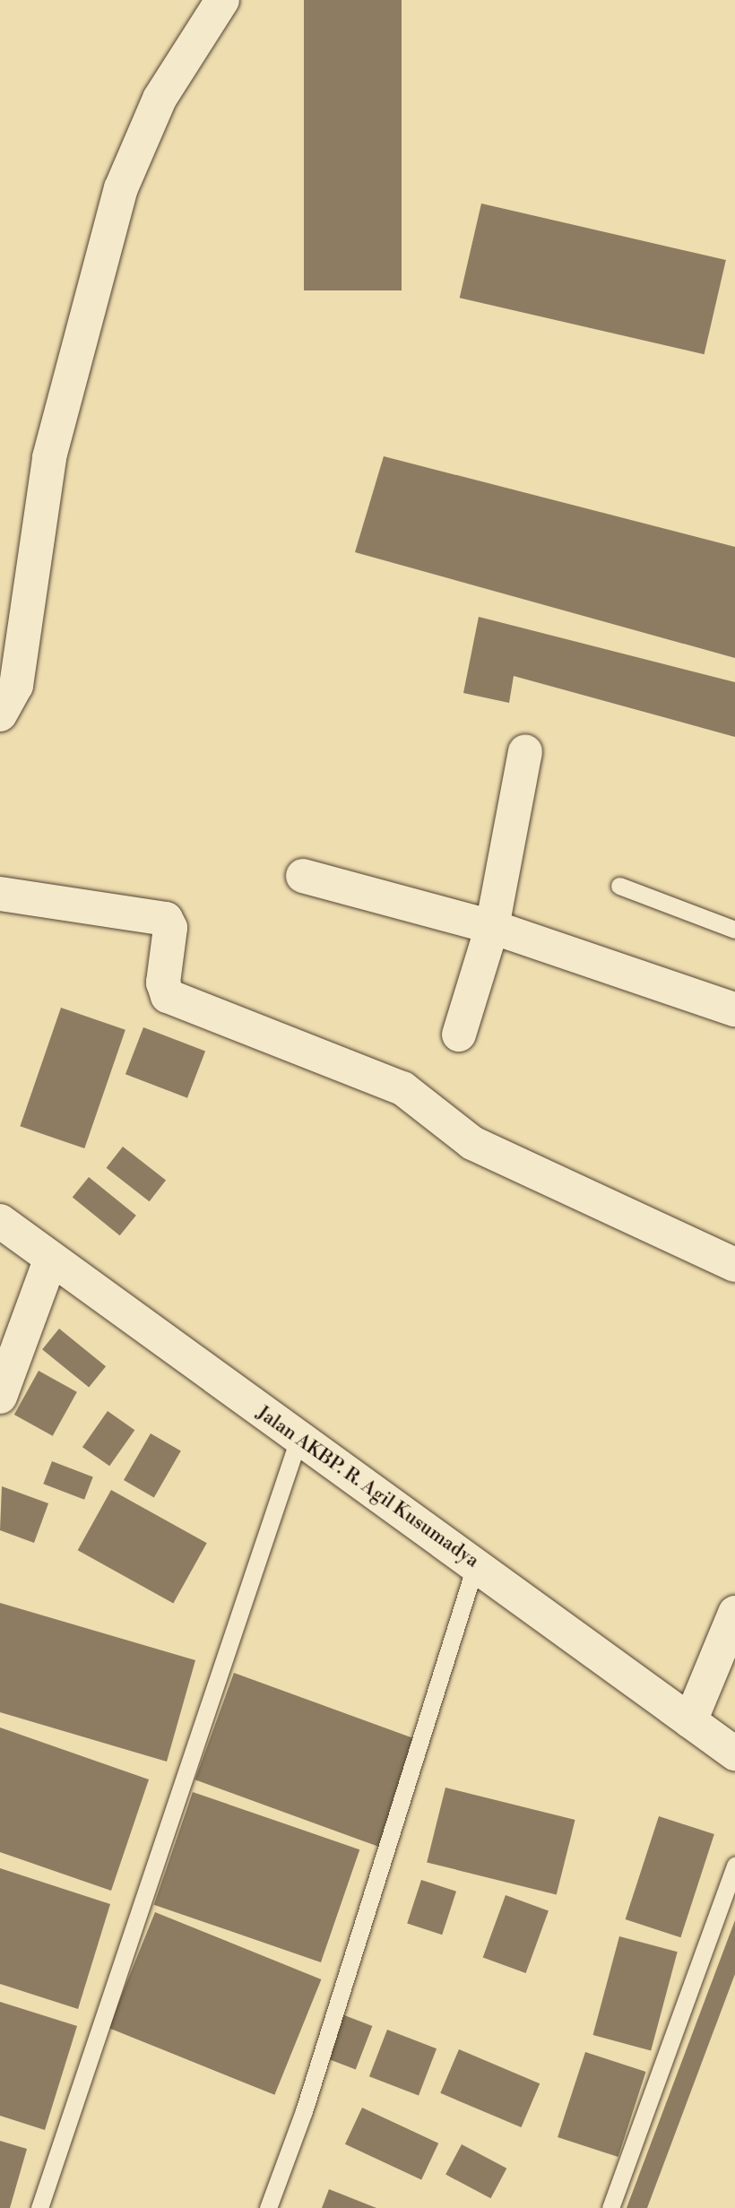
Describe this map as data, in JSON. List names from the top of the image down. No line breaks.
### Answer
{"streets":{"street":["Jalan AKBP. R. Agil Kusumadya"]}}
